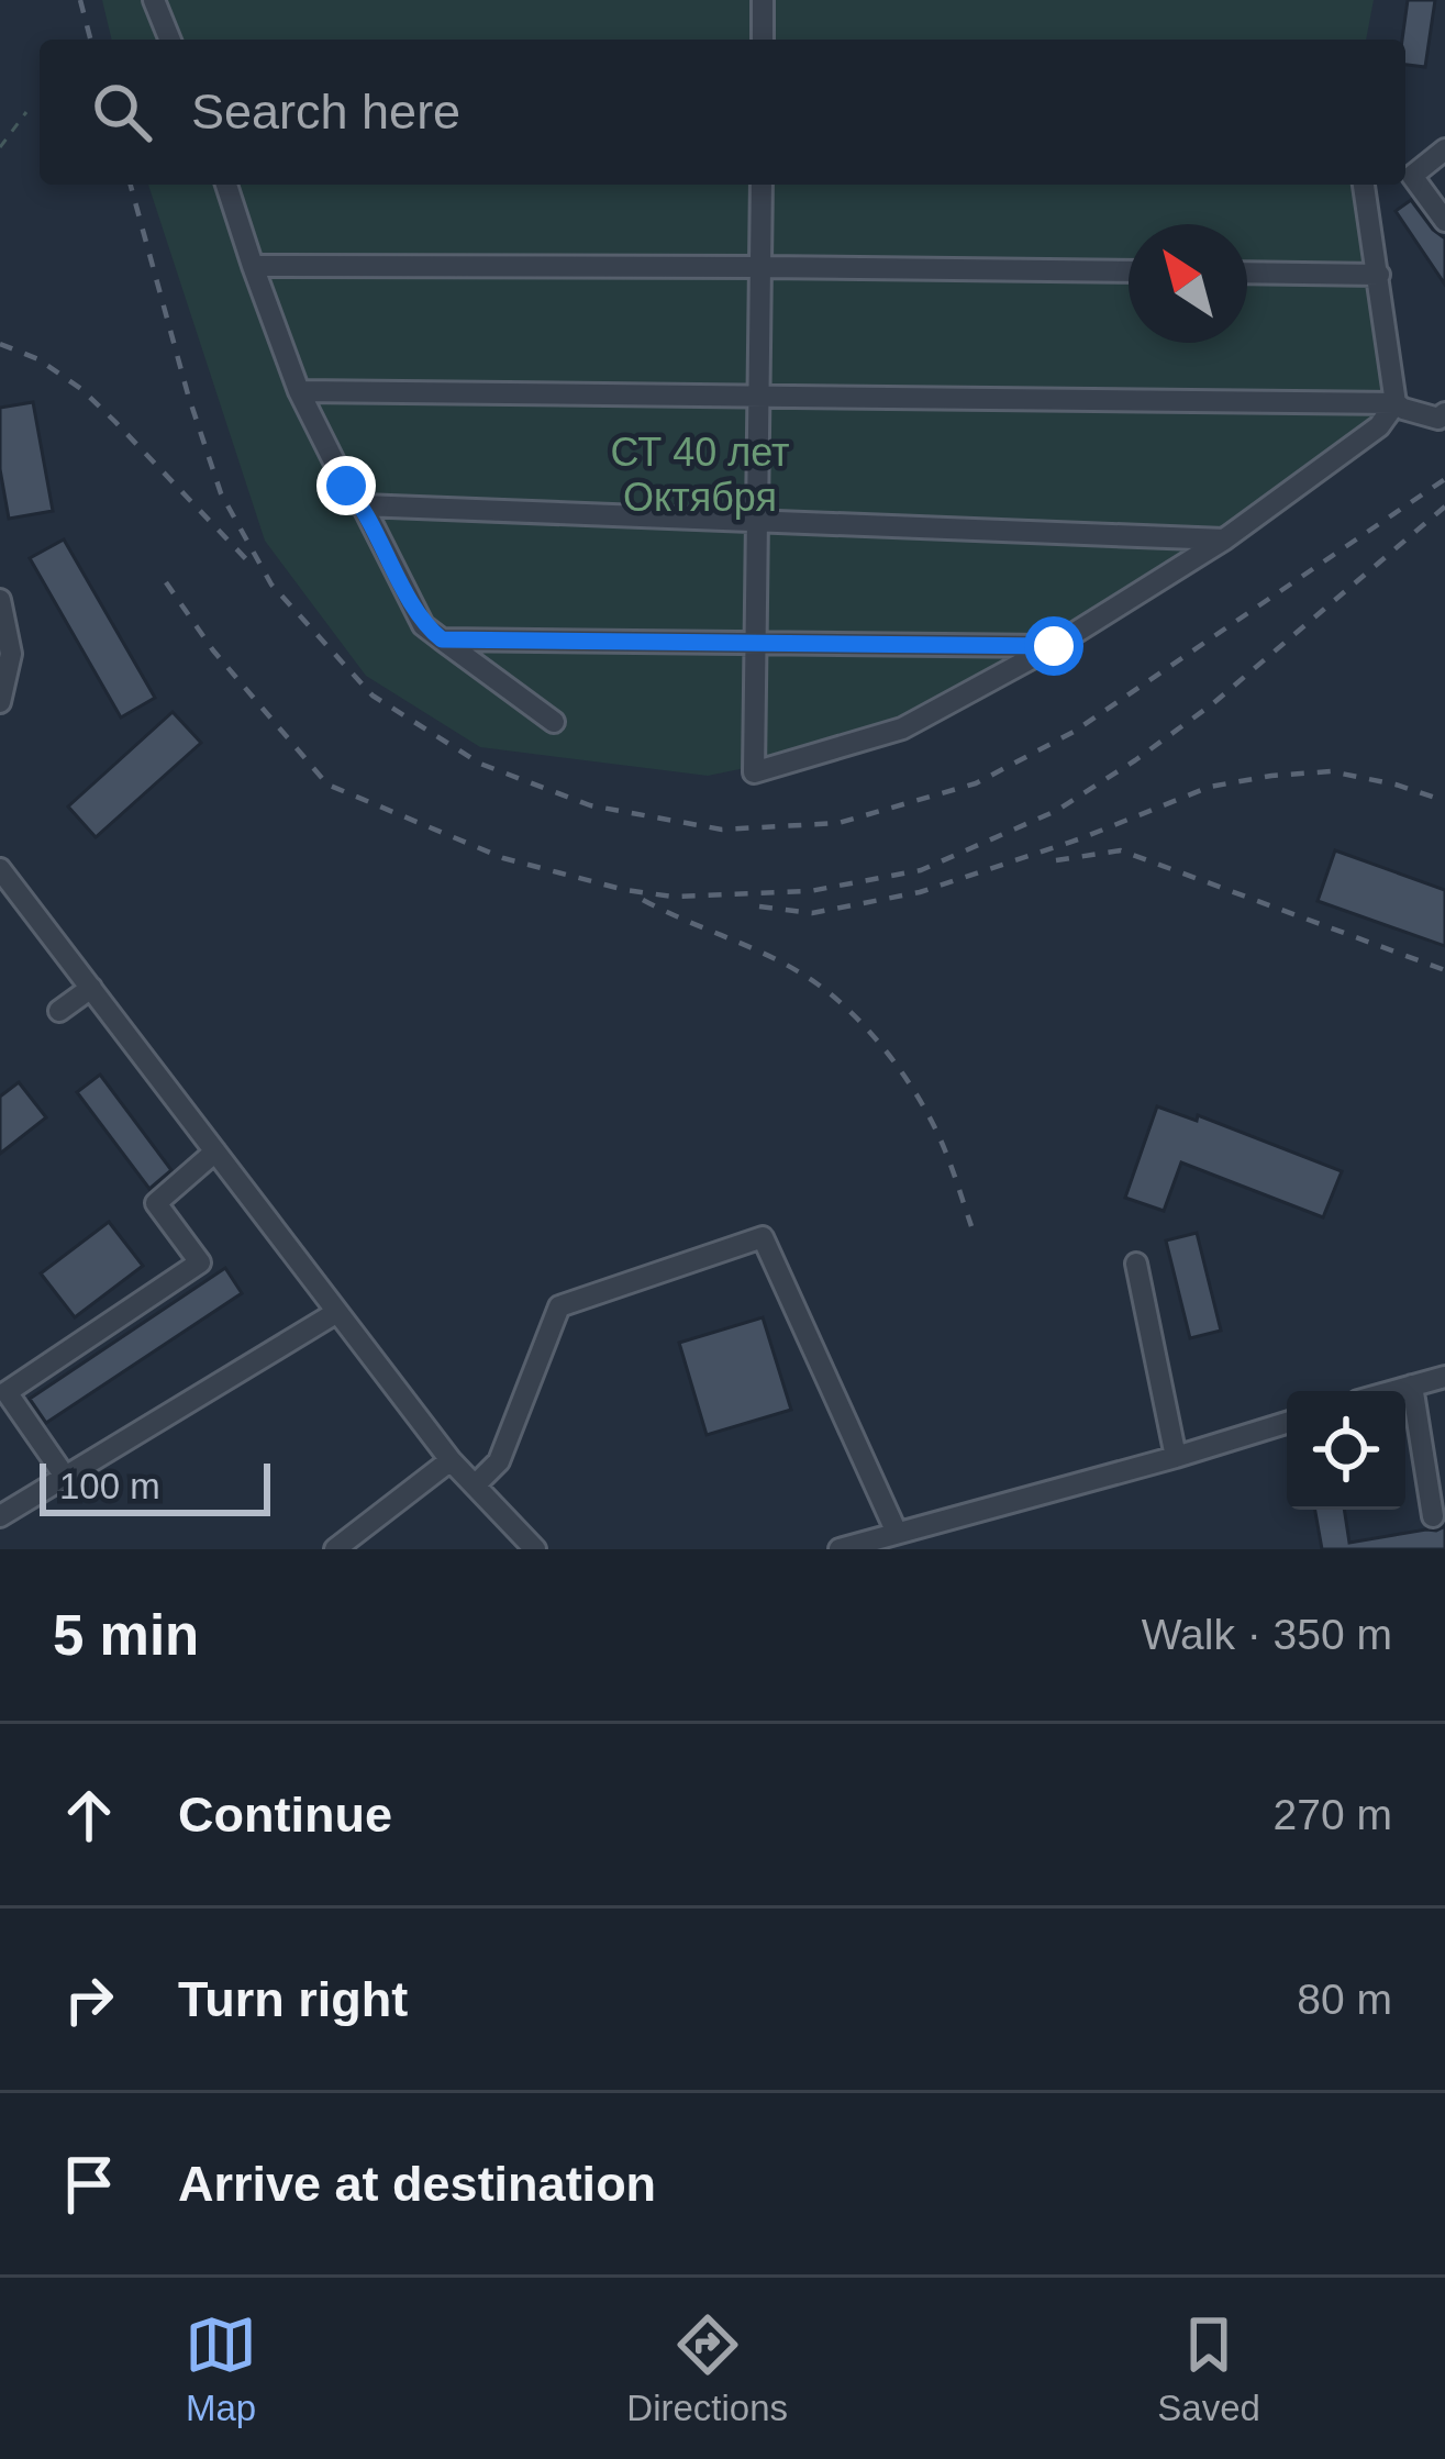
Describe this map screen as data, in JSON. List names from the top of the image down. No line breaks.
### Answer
{"parks":["СТ 40 лет Октября"],"scale_bar":"100 m","north":"top left","page":{"search":"Search here","scale":"100 m","heading":["5 min","Walk · 350 m"],"list":[["Continue","270 m"],["Turn right","80 m"],"Arrive at destination"],"nav":["Map","Directions","Saved"]}}
